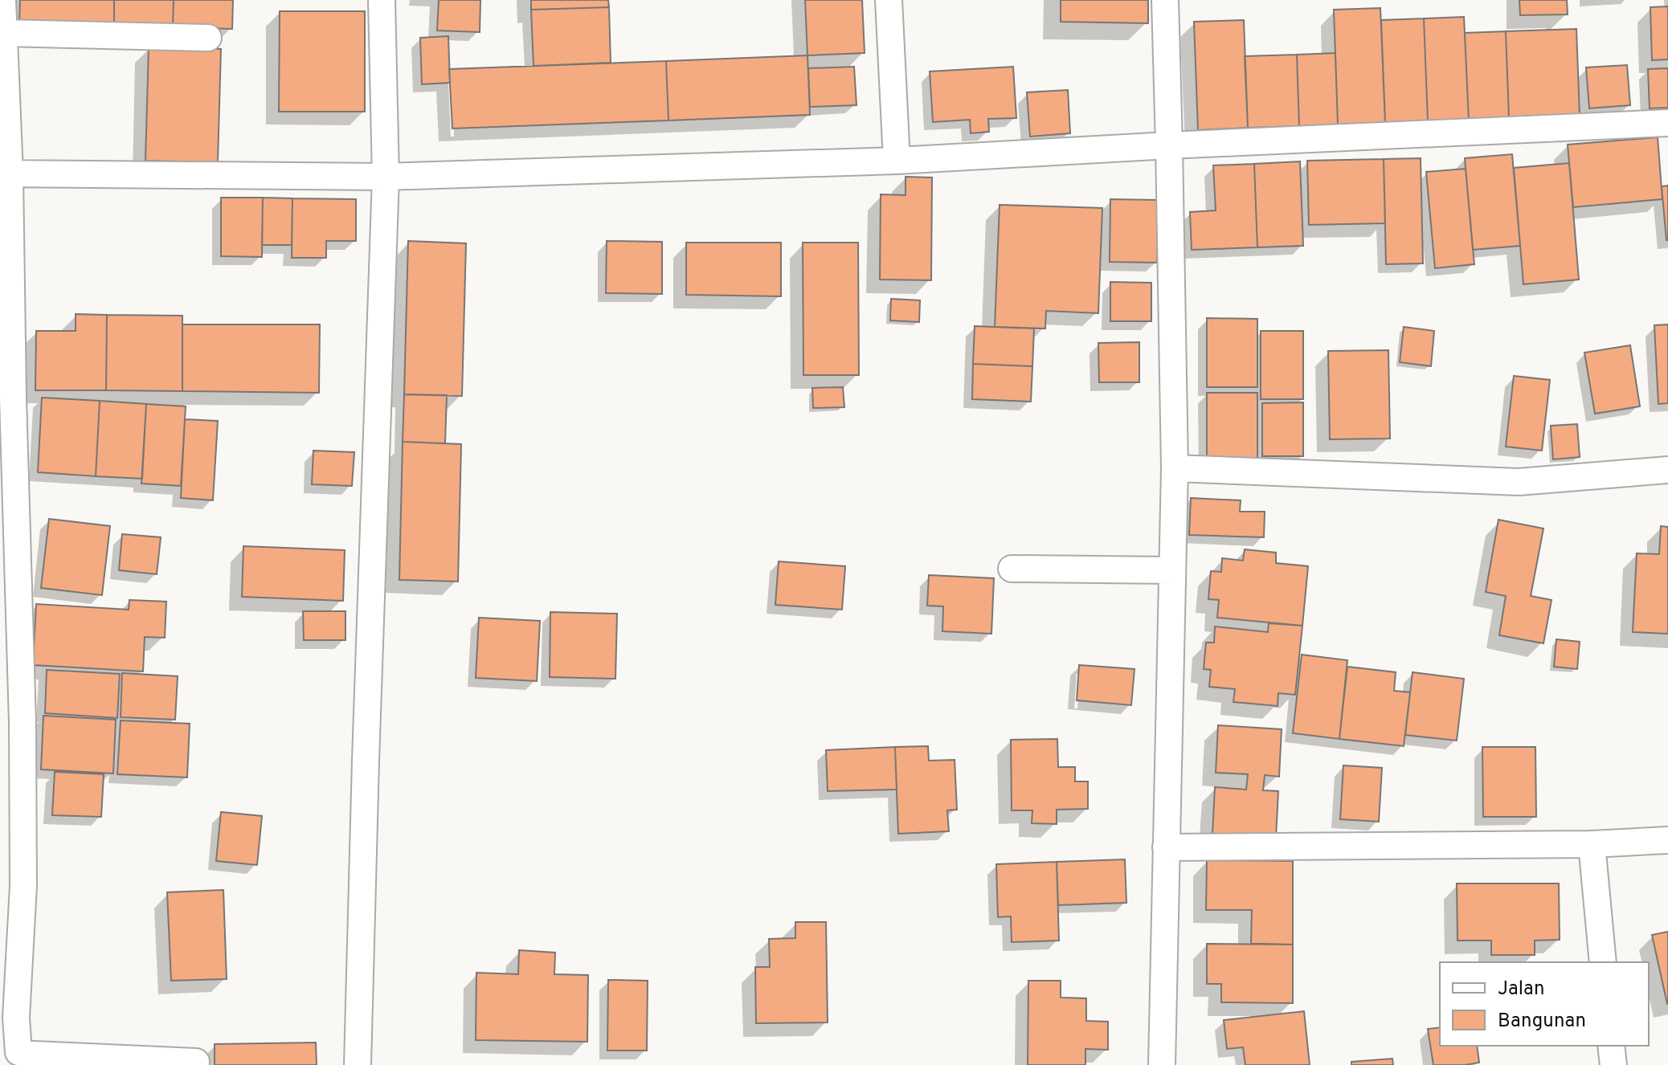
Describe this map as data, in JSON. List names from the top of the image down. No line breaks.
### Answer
{"legend":["Jalan","Bangunan"]}
